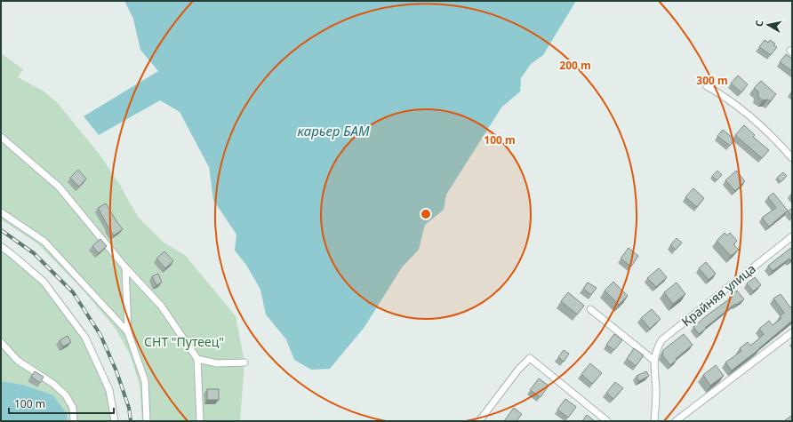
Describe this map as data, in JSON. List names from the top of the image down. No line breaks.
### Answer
{"streets":{"street":["Крайняя улица"]},"water":["карьер БАМ"],"parks":["СНТ \"Путеец\""],"scale_bar":"100 m","north":"left","rings":["200 m","300 m","100 m"]}
